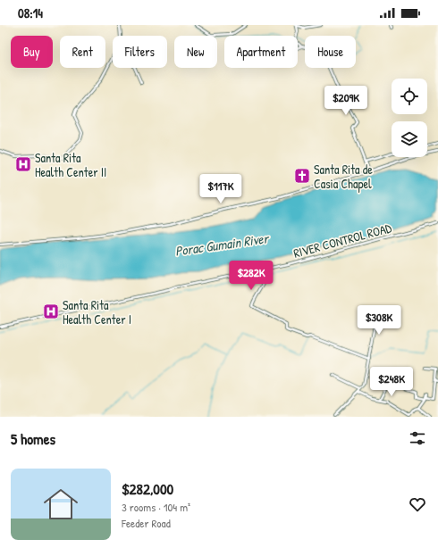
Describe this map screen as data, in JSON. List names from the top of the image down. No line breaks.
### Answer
{"streets":{"street":["RIVER CONTROL ROAD"]},"water":["Porac Gumain River"],"places":{"hospital":["Santa Rita Health Center II","Santa Rita Health Center I"],"church":["Santa Rita de Casia Chapel"]},"page":{"status":"08:14","chip":["Buy","Rent","Filters","New","Apartment","House"],"price":["$209K","$117K","$282K","$308K","$248K"],"heading":"5 homes","list":[{"name":"$282,000","note":"3 rooms · 104 m² · Feeder Road"}]}}
